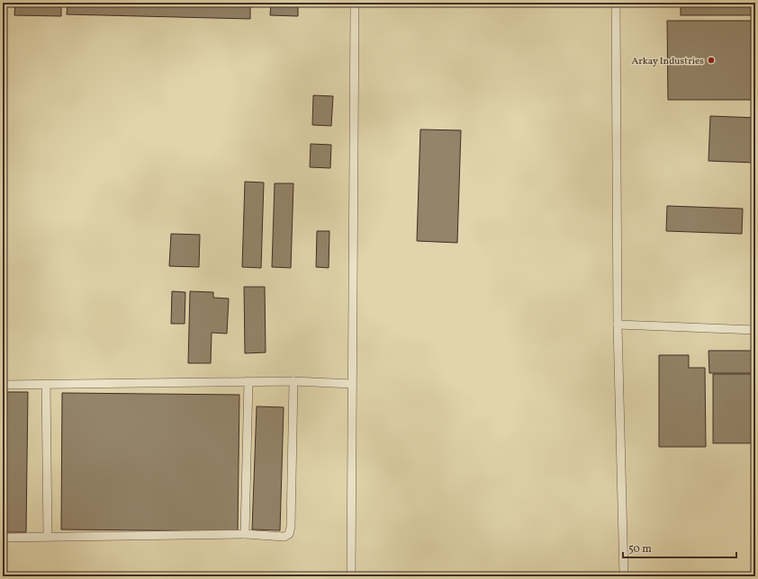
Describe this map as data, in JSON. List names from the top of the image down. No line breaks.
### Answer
{"places":["Arkay Industries"],"scale_bar":"50 m"}
